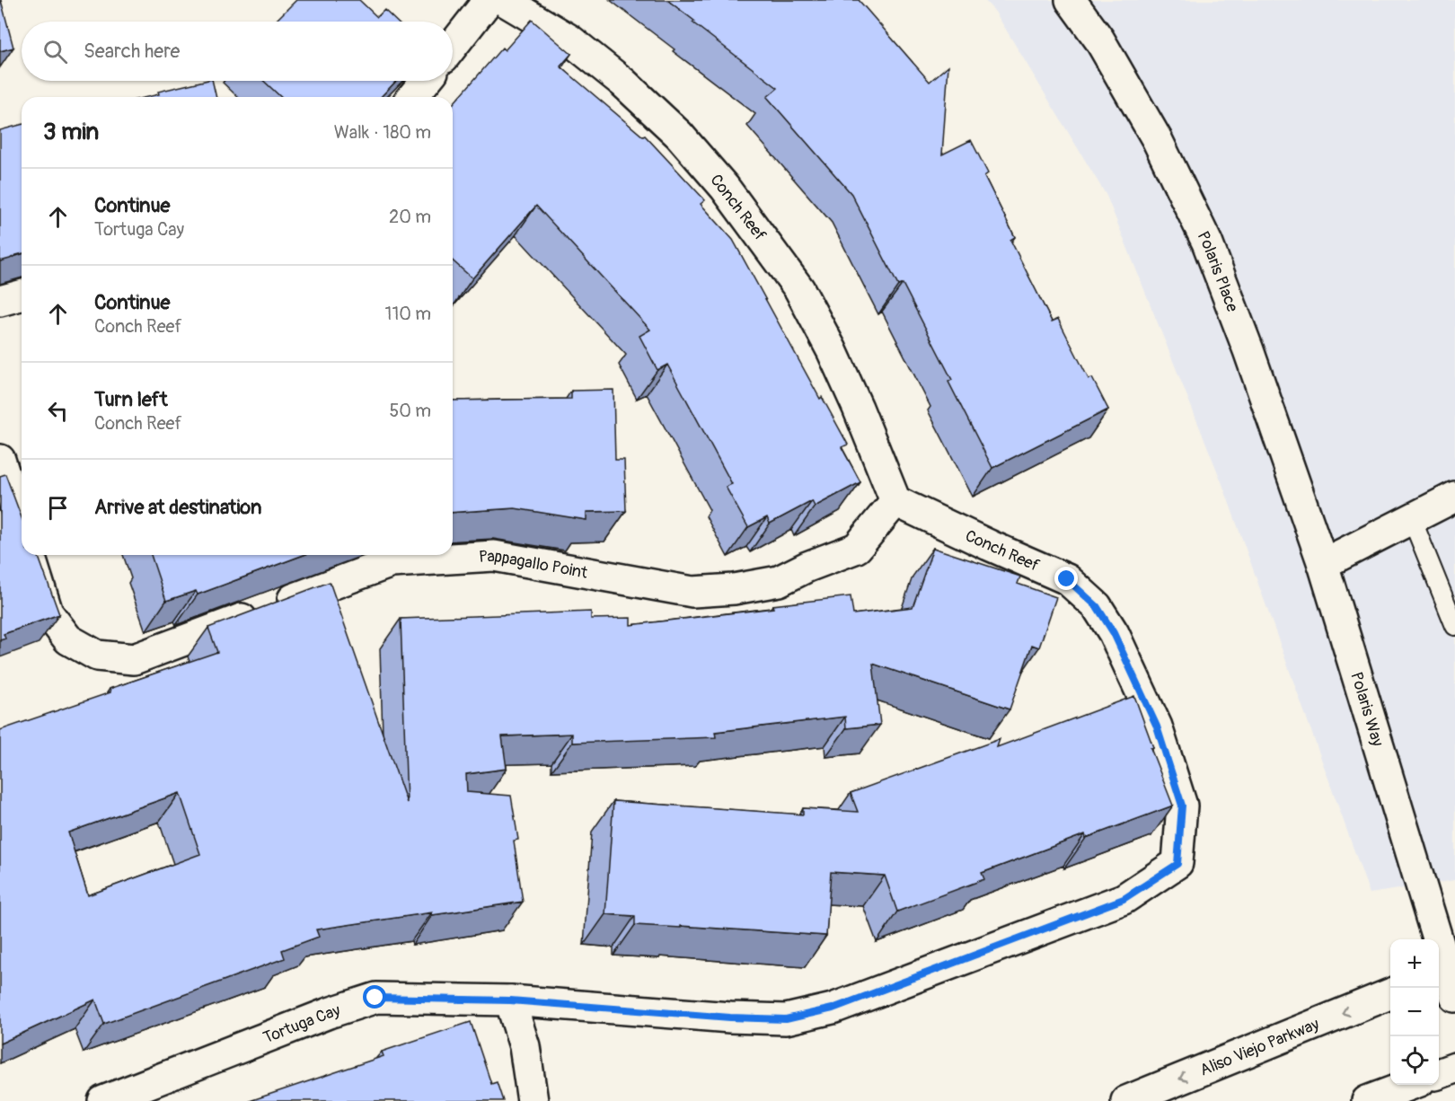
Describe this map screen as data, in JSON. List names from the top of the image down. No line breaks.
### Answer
{"streets":{"street":["Conch Reef","Polaris Place","Pappagallo Point","Polaris Way","Tortuga Cay","Aliso Viejo Parkway"]},"crossings":[["Conch Reef","Pappagallo Point"],["Conch Reef","Tortuga Cay"],["Polaris Place","Polaris Way"]],"one_way":["Aliso Viejo Parkway"],"page":{"search":"Search here","heading":["3 min","Walk · 180 m"],"list":[["Continue","Tortuga Cay","20 m"],["Continue","Conch Reef","110 m"],["Turn left","Conch Reef","50 m"],"Arrive at destination"],"map_buttons":["+","−"]}}
